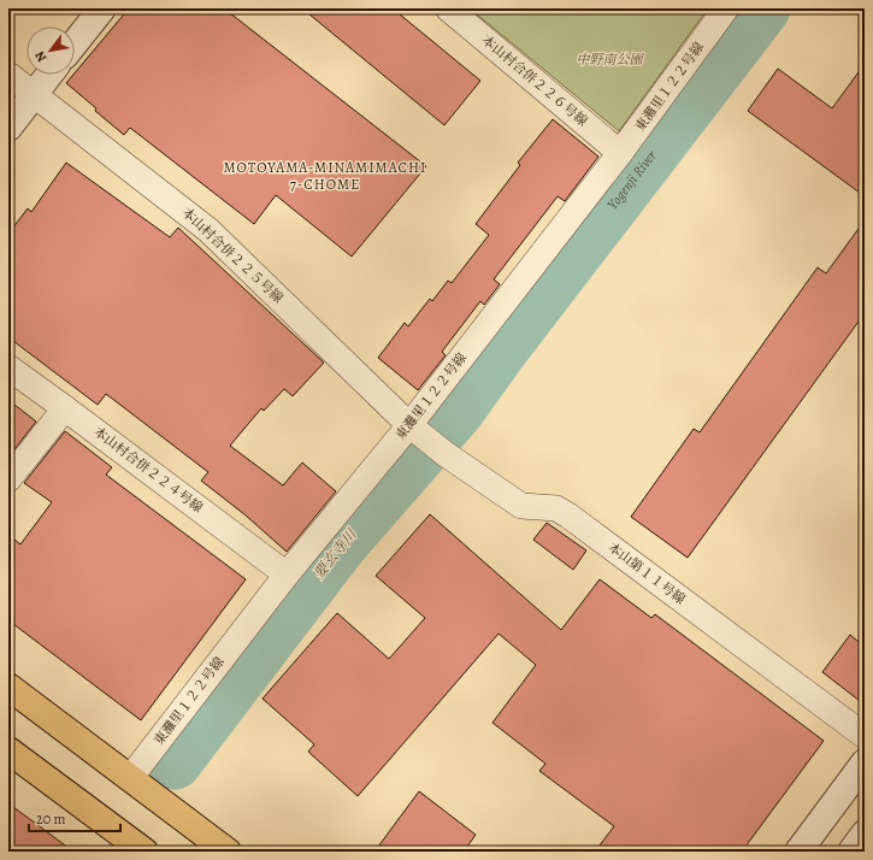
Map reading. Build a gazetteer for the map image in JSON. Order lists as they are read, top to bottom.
{
  "streets": {
    "street": [
      "本山村合併２２６号線",
      "東灘里１２２号線",
      "本山村合併２２５号線",
      "本山村合併２２４号線",
      "本山第１１号線"
    ]
  },
  "crossings": [
    ["本山村合併２２６号線", "東灘里１２２号線"],
    ["東灘里１２２号線", "本山村合併２２５号線"],
    ["東灘里１２２号線", "本山村合併２２４号線"],
    ["東灘里１２２号線", "本山第１１号線"],
    ["本山村合併２２５号線", "本山第１１号線"]
  ],
  "districts": ["MOTOYAMA-MINAMIMACHI 7-CHOME"],
  "water": ["Yogenji River", "要玄寺川"],
  "parks": ["中野南公園"],
  "scale_bar": "20 m",
  "north": "bottom left"
}
